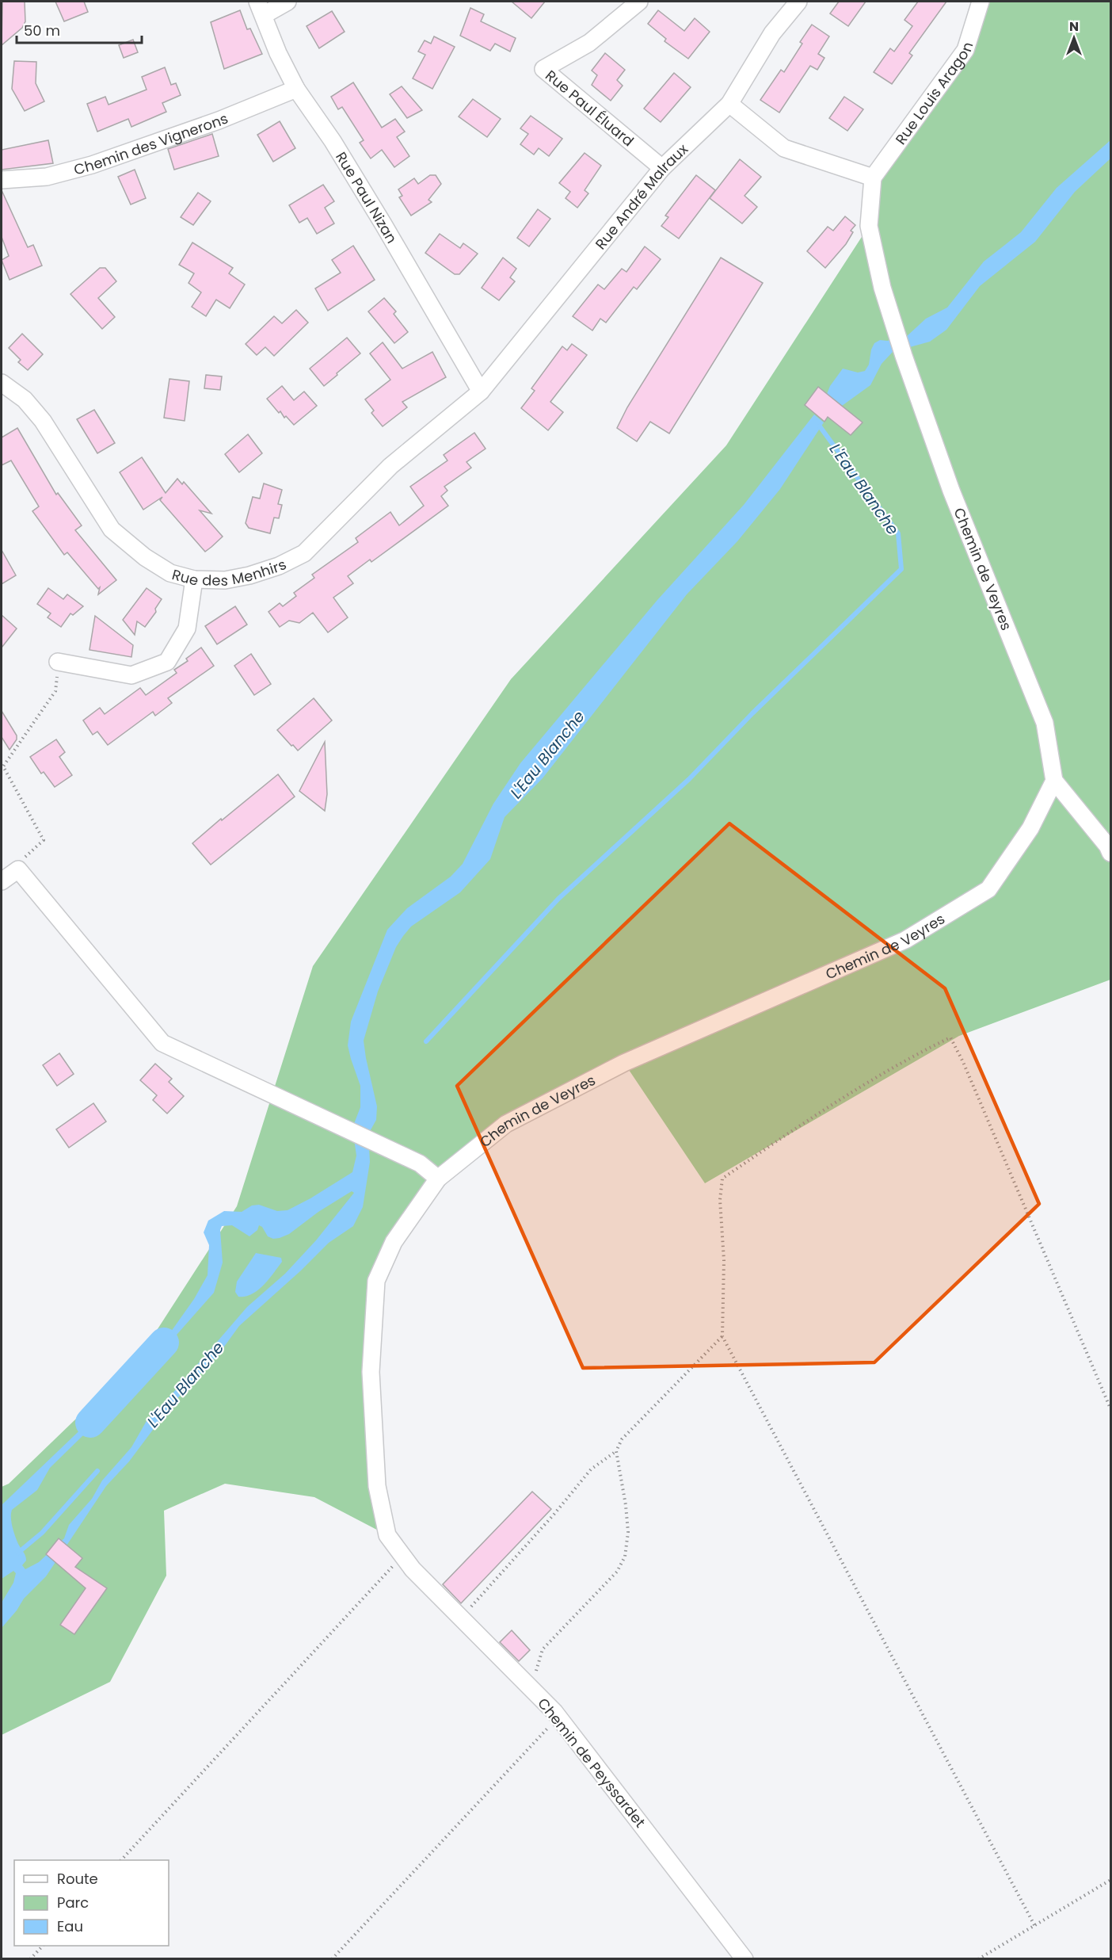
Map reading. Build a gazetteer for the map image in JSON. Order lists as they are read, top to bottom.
{
  "streets": {
    "street": [
      "Rue Louis Aragon",
      "Rue Paul Éluard",
      "Chemin des Vignerons",
      "Rue Paul Nizan",
      "Rue André Malraux",
      "Rue des Menhirs",
      "Chemin de Veyres",
      "Chemin de Peyssardet"
    ]
  },
  "crossings": [
    ["Rue Louis Aragon", "Chemin de Veyres"],
    ["Rue Paul Éluard", "Rue André Malraux"],
    ["Chemin des Vignerons", "Rue Paul Nizan"],
    ["Rue Paul Nizan", "Rue André Malraux"],
    ["Rue Paul Nizan", "Rue des Menhirs"],
    ["Rue André Malraux", "Rue des Menhirs"],
    ["Chemin de Veyres", "Chemin de Peyssardet"]
  ],
  "water": ["L'Eau Blanche"],
  "legend": ["Route", "Parc", "Eau"],
  "scale_bar": "50 m",
  "north": "top"
}
